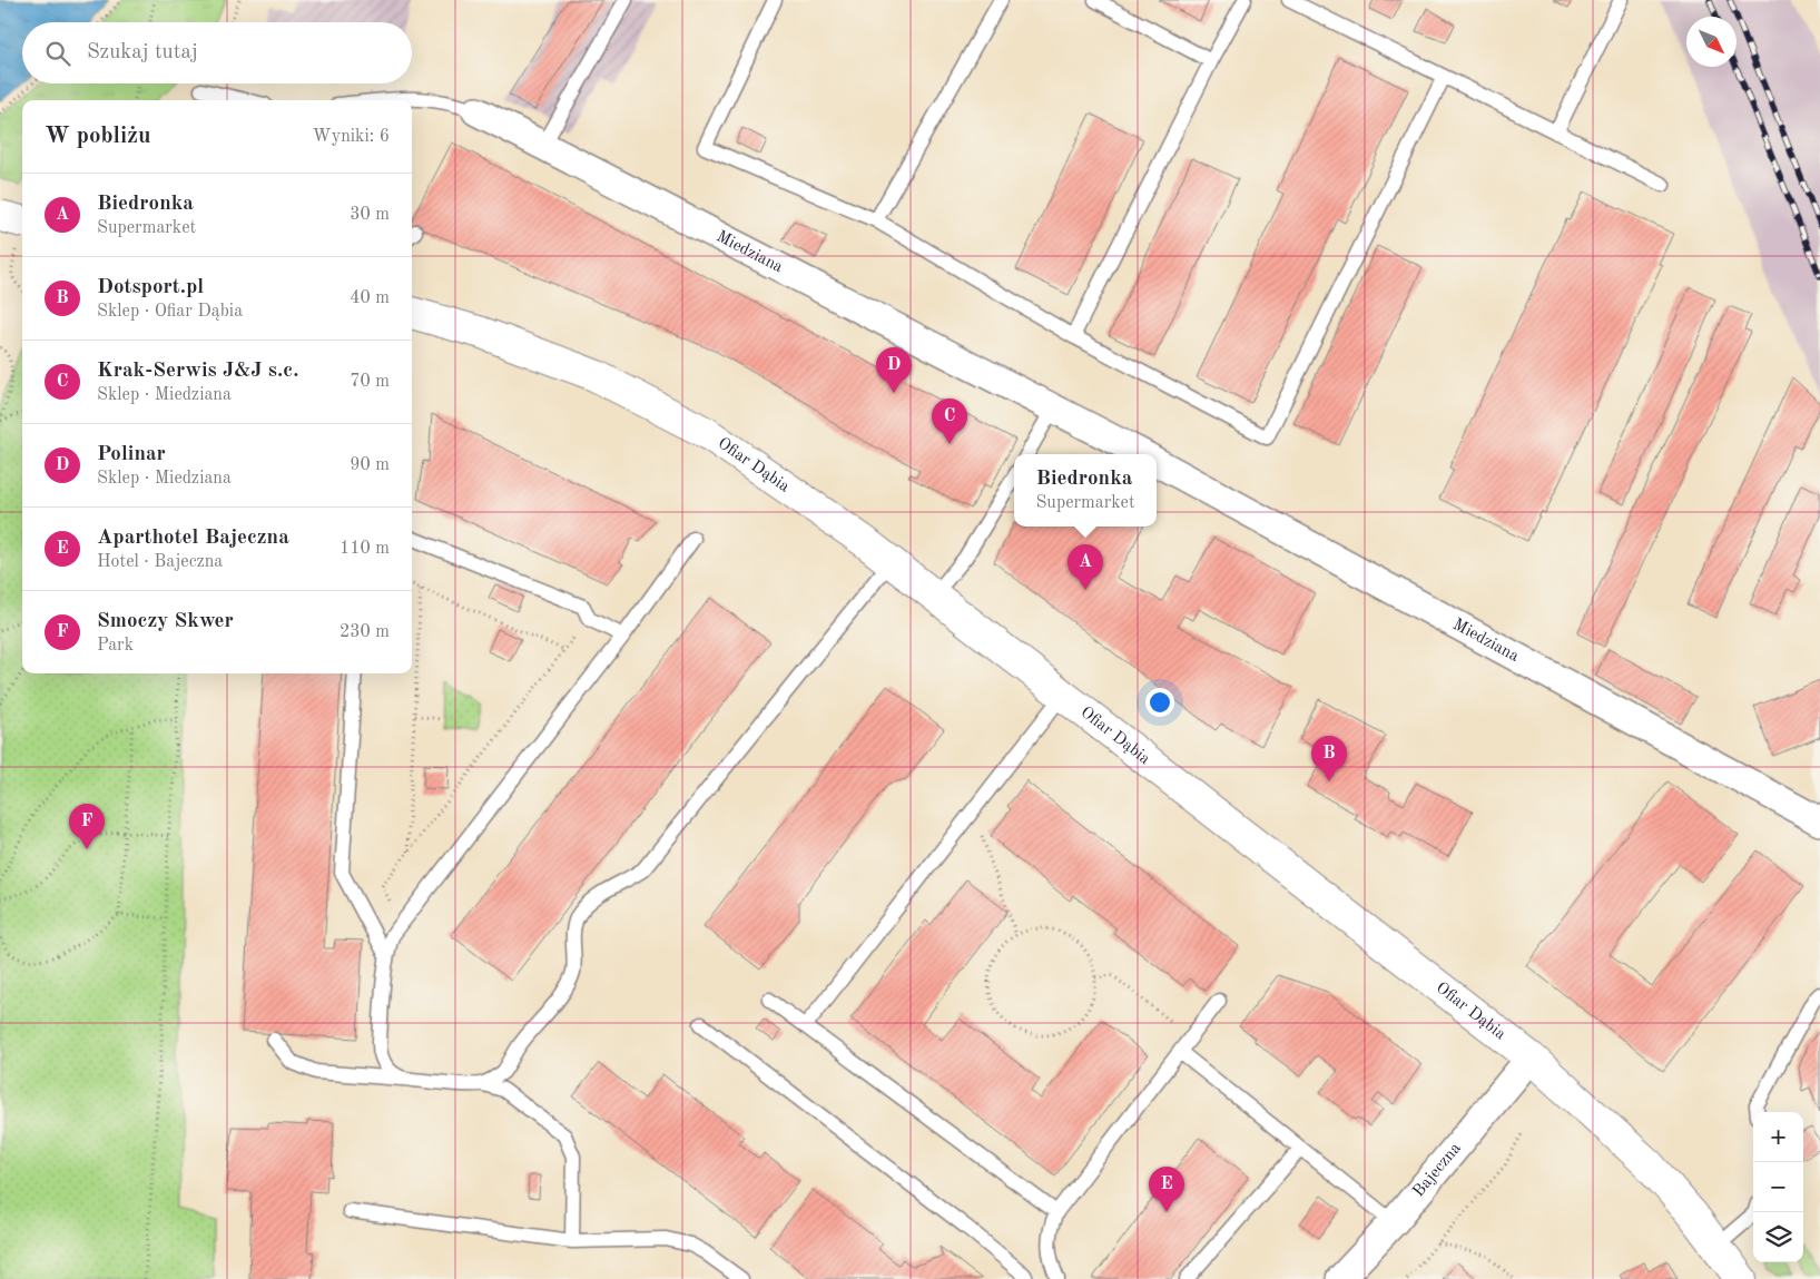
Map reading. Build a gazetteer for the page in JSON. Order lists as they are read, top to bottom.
{
  "streets": {
    "street": ["Miedziana", "Ofiar Dąbia", "Bajeczna"]
  },
  "crossings": [
    ["Ofiar Dąbia", "Bajeczna"]
  ],
  "north": "bottom right",
  "page": {
    "search": "Szukaj tutaj",
    "heading": ["W pobliżu", "Wyniki: 6"],
    "list": [
      {
        "mark": "A",
        "name": "Biedronka",
        "note": "Supermarket",
        "value": "30 m"
      },
      {
        "mark": "B",
        "name": "Dotsport.pl",
        "note": "Sklep · Ofiar Dąbia",
        "value": "40 m"
      },
      {
        "mark": "C",
        "name": "Krak-Serwis J&J s.c.",
        "note": "Sklep · Miedziana",
        "value": "70 m"
      },
      {
        "mark": "D",
        "name": "Polinar",
        "note": "Sklep · Miedziana",
        "value": "90 m"
      },
      {
        "mark": "E",
        "name": "Aparthotel Bajeczna",
        "note": "Hotel · Bajeczna",
        "value": "110 m"
      },
      {
        "mark": "F",
        "name": "Smoczy Skwer",
        "note": "Park",
        "value": "230 m"
      }
    ],
    "pins": [
      "D",
      "C",
      "A",
      "B",
      "F",
      "E"
    ],
    "popup": ["Biedronka", "Supermarket"],
    "map_buttons": ["+", "−"]
  }
}
